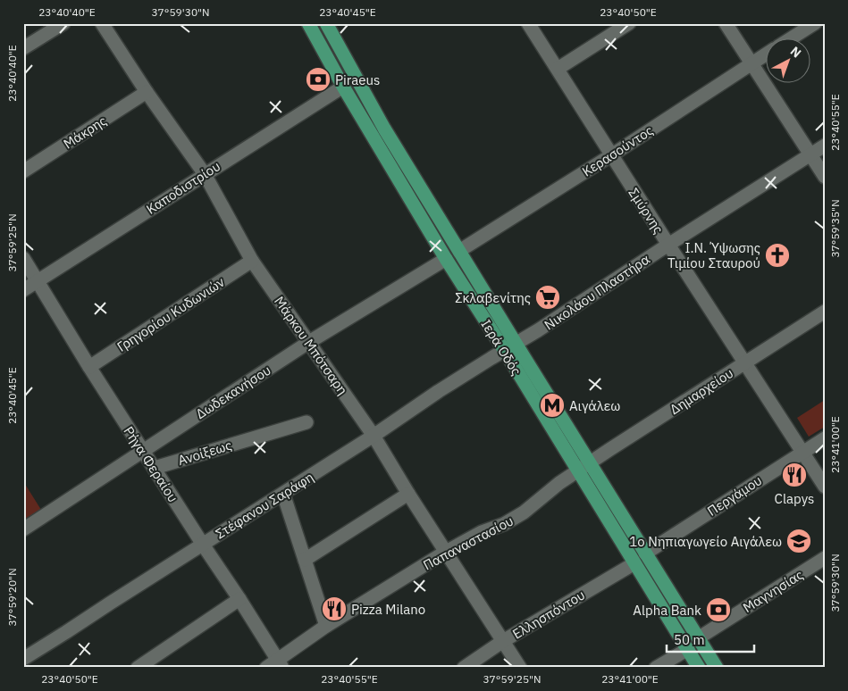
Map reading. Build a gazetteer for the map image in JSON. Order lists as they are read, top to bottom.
{
  "streets": {
    "main road": ["Ιερά Οδός"],
    "street": [
      "Μάκρης",
      "Κερασούντος",
      "Καποδιστρίου",
      "Σμύρνης",
      "Νικολάου Πλαστήρα",
      "Γρηγορίου Κυδωνιών",
      "Μάρκου Μπότσαρη",
      "Δημαρχείου",
      "Δωδεκανήσου",
      "Ανοίξεως",
      "Ρήγα Φεραίου",
      "Περγάμου",
      "Στέφανου Σαράφη",
      "Παπαναστασίου",
      "Μαγνησίας",
      "Ελλησπόντου"
    ]
  },
  "crossings": [
    ["Μάκρης", "Μάρκου Μπότσαρη"],
    ["Κερασούντος", "Σμύρνης"],
    ["Κερασούντος", "Ιερά Οδός"],
    ["Καποδιστρίου", "Μάρκου Μπότσαρη"],
    ["Καποδιστρίου", "Ιερά Οδός"],
    ["Καποδιστρίου", "Ρήγα Φεραίου"],
    ["Σμύρνης", "Νικολάου Πλαστήρα"],
    ["Σμύρνης", "Δημαρχείου"],
    ["Σμύρνης", "Περγάμου"],
    ["Νικολάου Πλαστήρα", "Ιερά Οδός"],
    ["Νικολάου Πλαστήρα", "Στέφανου Σαράφη"],
    ["Γρηγορίου Κυδωνιών", "Μάρκου Μπότσαρη"],
    ["Γρηγορίου Κυδωνιών", "Ρήγα Φεραίου"],
    ["Μάρκου Μπότσαρη", "Δωδεκανήσου"],
    ["Μάρκου Μπότσαρη", "Στέφανου Σαράφη"],
    ["Μάρκου Μπότσαρη", "Παπαναστασίου"],
    ["Μάρκου Μπότσαρη", "Ελλησπόντου"],
    ["Ιερά Οδός", "Δημαρχείου"],
    ["Ιερά Οδός", "Δωδεκανήσου"],
    ["Ιερά Οδός", "Περγάμου"],
    ["Ιερά Οδός", "Στέφανου Σαράφη"],
    ["Ιερά Οδός", "Παπαναστασίου"],
    ["Ιερά Οδός", "Μαγνησίας"],
    ["Ιερά Οδός", "Ελλησπόντου"],
    ["Δημαρχείου", "Παπαναστασίου"],
    ["Δωδεκανήσου", "Ρήγα Φεραίου"],
    ["Ανοίξεως", "Ρήγα Φεραίου"],
    ["Ρήγα Φεραίου", "Στέφανου Σαράφη"],
    ["Ρήγα Φεραίου", "Παπαναστασίου"]
  ],
  "places": {
    "bank": ["Piraeus", "Alpha Bank"],
    "church": ["Ι.Ν. Ύψωσης Τιμίου Σταυρού"],
    "supermarket": ["Σκλαβενίτης"],
    "metro station": ["Αιγάλεω"],
    "restaurant": ["Clapys", "Pizza Milano"],
    "school or university": ["1ο Νηπιαγωγείο Αιγάλεω"]
  },
  "scale_bar": "50 m",
  "north": "top right",
  "coordinates": [
    "23°40'40\"E",
    "37°59'30\"N",
    "23°40'45\"E",
    "23°40'50\"E",
    "23°40'55\"E",
    "37°59'35\"N",
    "37°59'25\"N",
    "23°41'00\"E",
    "37°59'20\"N"
  ]
}
